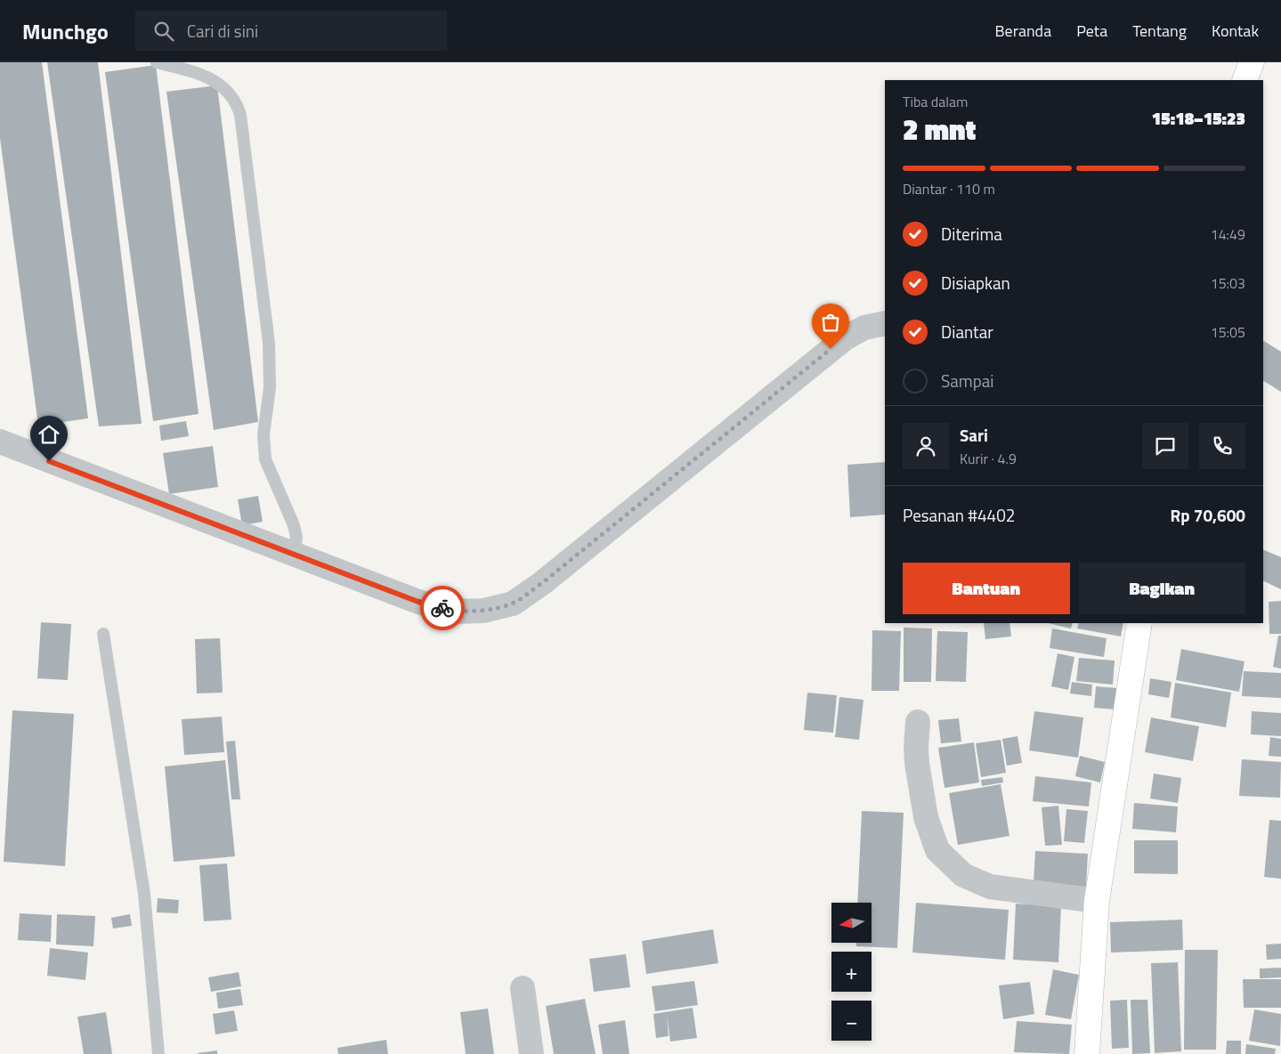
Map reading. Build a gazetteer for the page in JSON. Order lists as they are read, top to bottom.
{
  "north": "left",
  "page": {
    "header": "Munchgo",
    "search": "Cari di sini",
    "nav": [
      "Beranda",
      "Peta",
      "Tentang",
      "Kontak"
    ],
    "heading": ["2 mnt", "Tiba dalam", "15:18–15:23"],
    "panel": [
      "Sari",
      "Kurir · 4.9",
      "Pesanan #4402",
      "Rp 70,600"
    ],
    "bar": "Diantar · 110 m",
    "list": [
      ["Diterima", "14:49"],
      ["Disiapkan", "15:03"],
      ["Diantar", "15:05"],
      "Sampai"
    ],
    "buttons": ["Bantuan", "Bagikan"],
    "map_buttons": ["+", "−"]
  }
}
